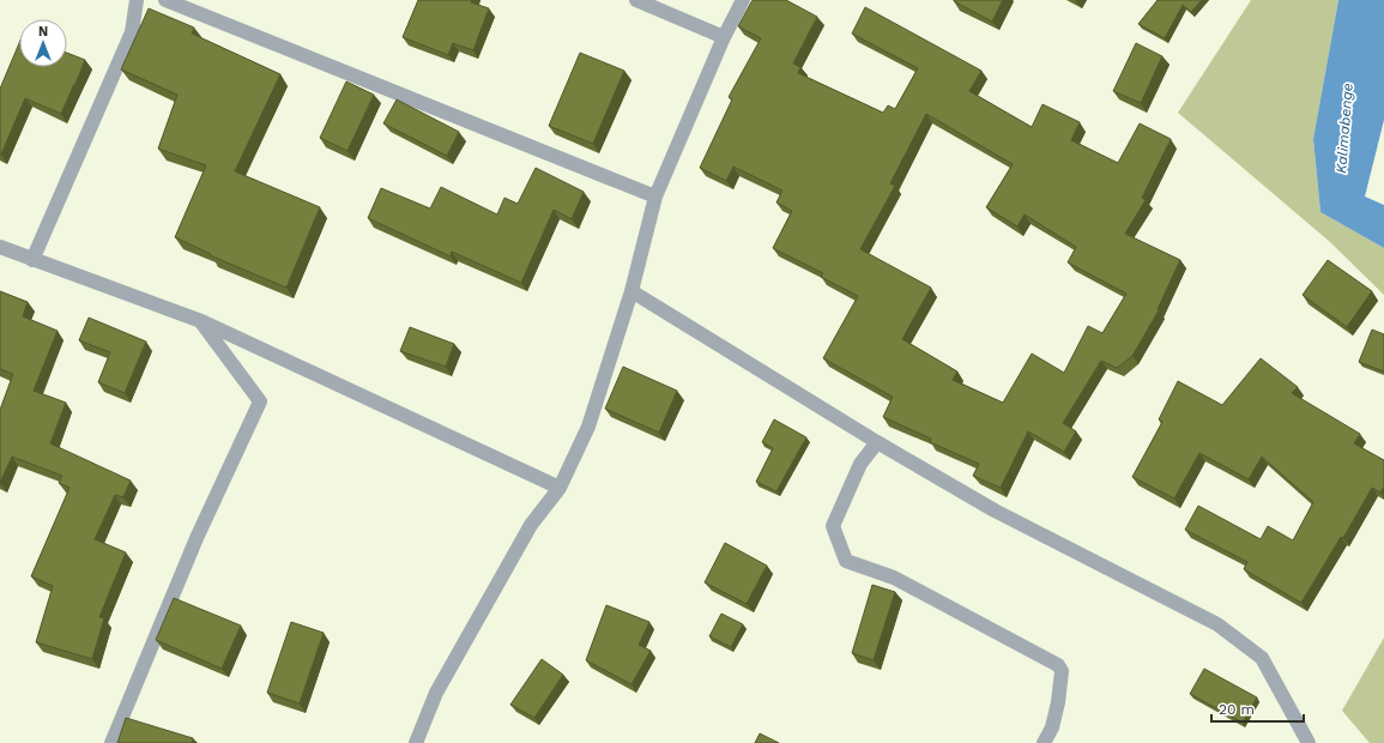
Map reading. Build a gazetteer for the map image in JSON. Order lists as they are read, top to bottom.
{
  "water": ["Kalimabenge"],
  "scale_bar": "20 m",
  "north": "top"
}
